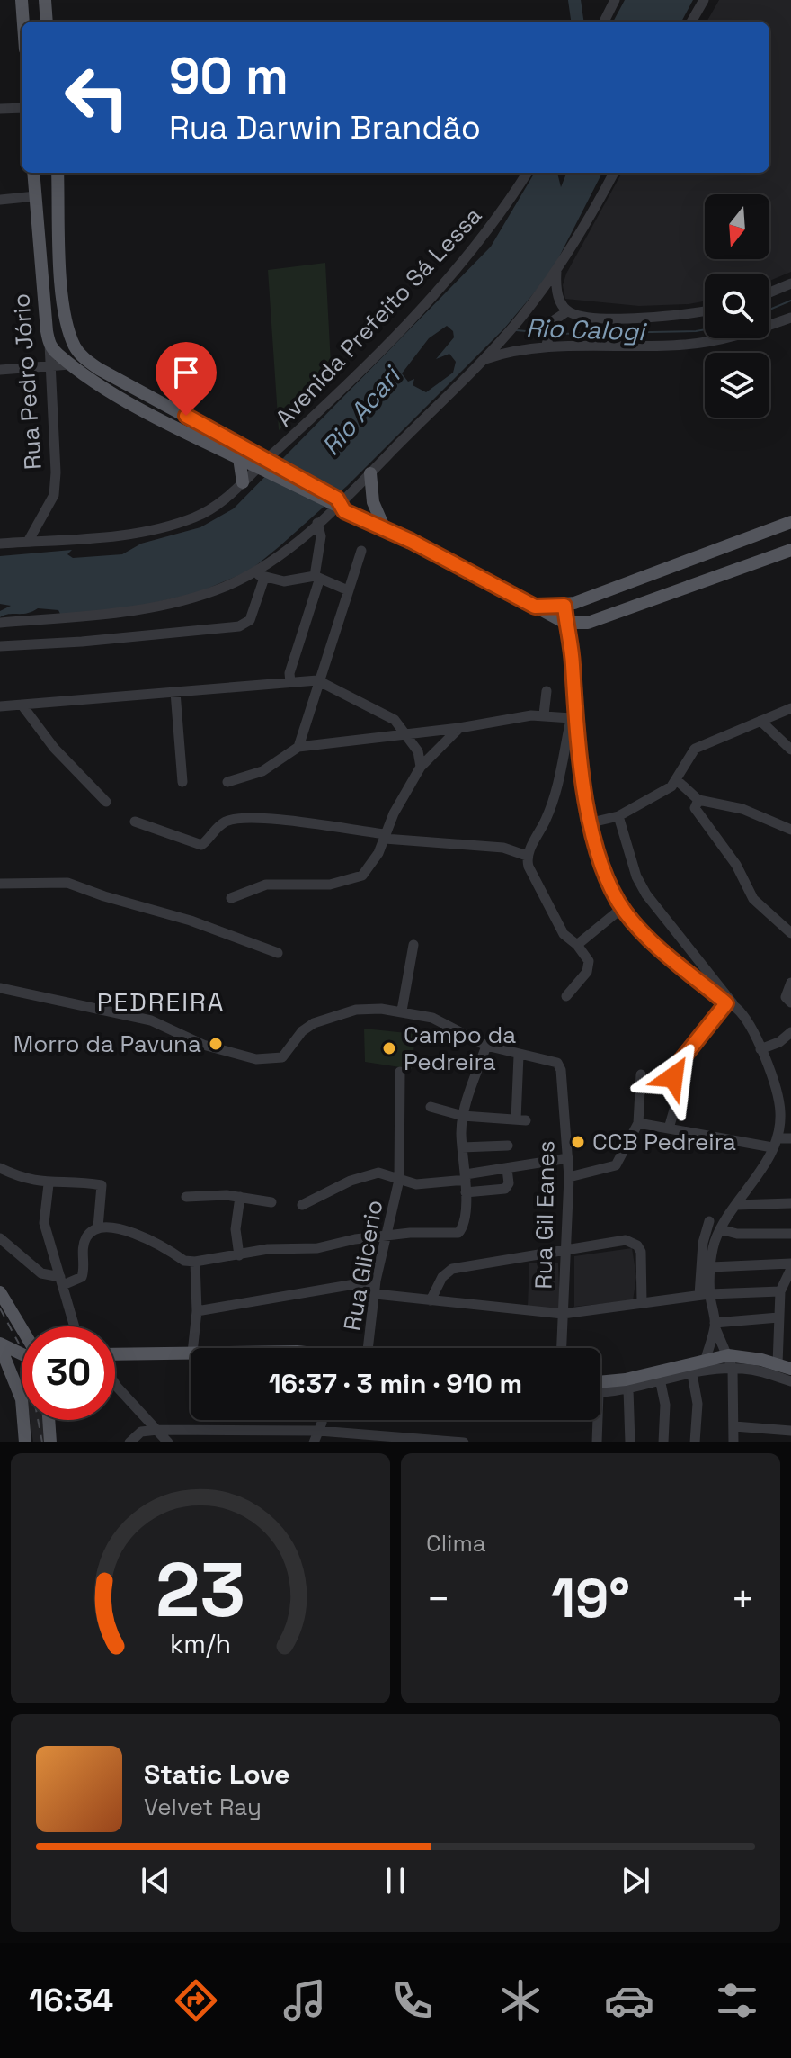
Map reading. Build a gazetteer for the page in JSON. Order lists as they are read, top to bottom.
{
  "streets": {
    "main road": ["Rua Pedro Jório"],
    "street": ["Avenida Prefeito Sá Lessa", "Rua Gil Eanes", "Rua Glicerio"]
  },
  "crossings": [
    ["Avenida Prefeito Sá Lessa", "Rua Pedro Jório"]
  ],
  "districts": ["PEDREIRA"],
  "water": ["Rio Calogi", "Rio Acari"],
  "places": ["Morro da Pavuna", "Campo da Pedreira", "CCB Pedreira"],
  "north": "bottom",
  "page": {
    "turn": ["90 m", "Rua Darwin Brandão"],
    "limit": "30",
    "trip": "16:37 · 3 min · 910 m",
    "tile": "Clima",
    "heat": ["−", "19°", "+"],
    "song": ["Static Love", "Velvet Ray"],
    "tabs": "16:34",
    "gauge": ["23", "km/h"]
  }
}
